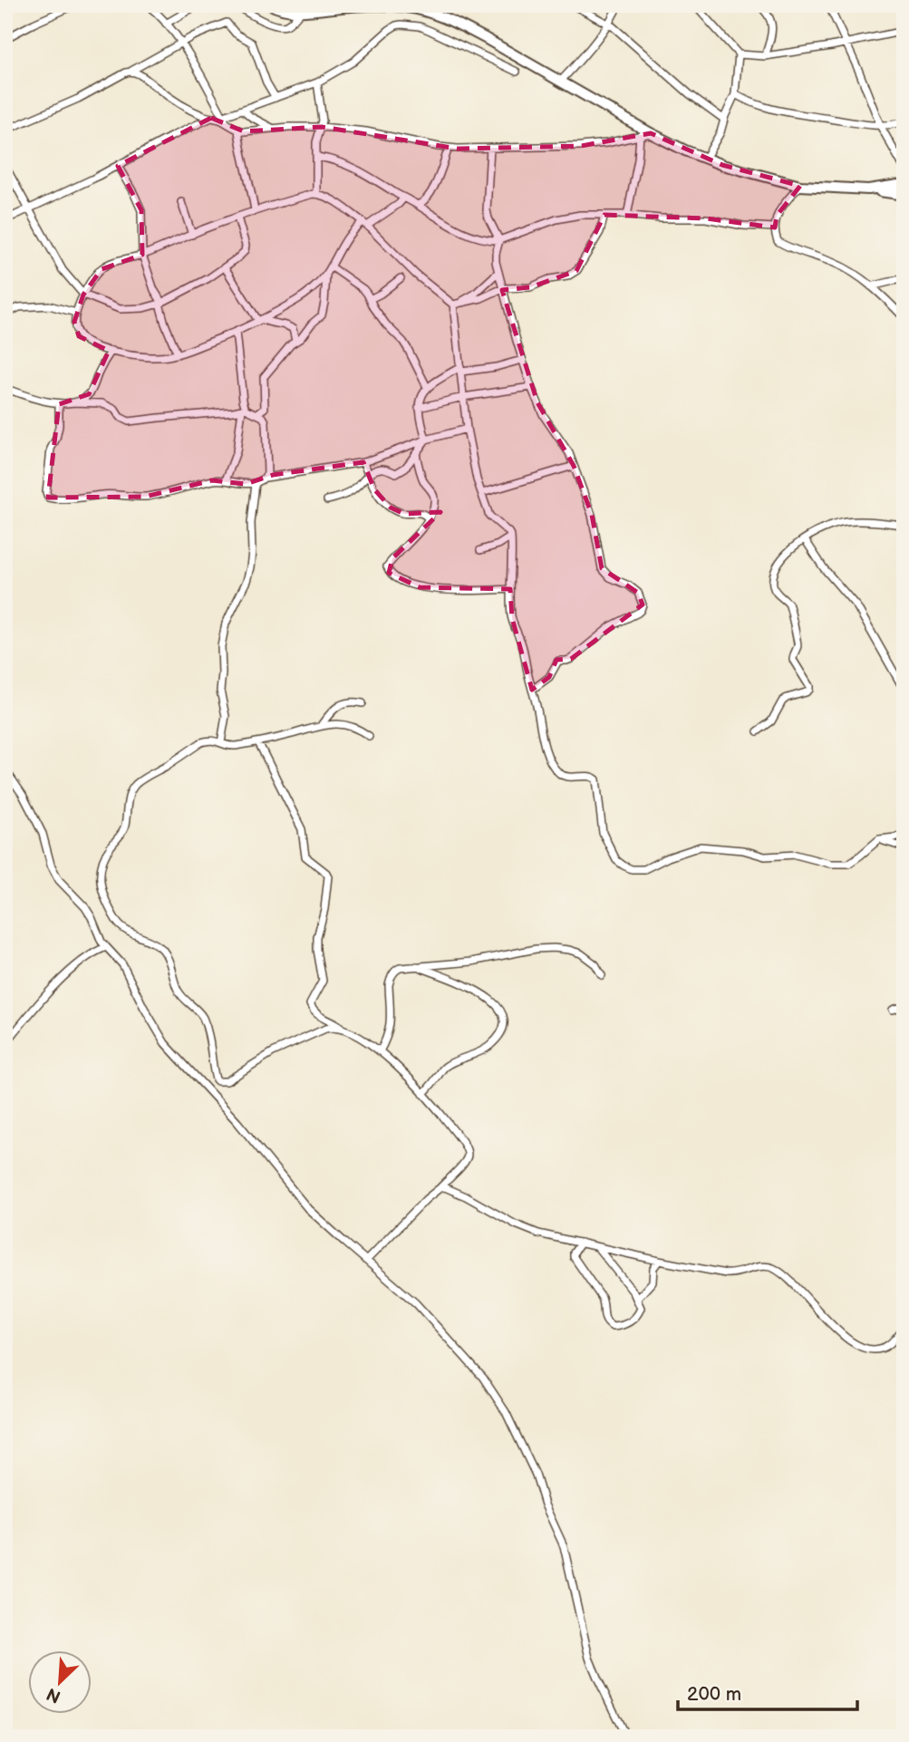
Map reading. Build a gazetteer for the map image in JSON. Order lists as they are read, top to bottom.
{
  "scale_bar": "200 m",
  "north": "bottom left"
}
